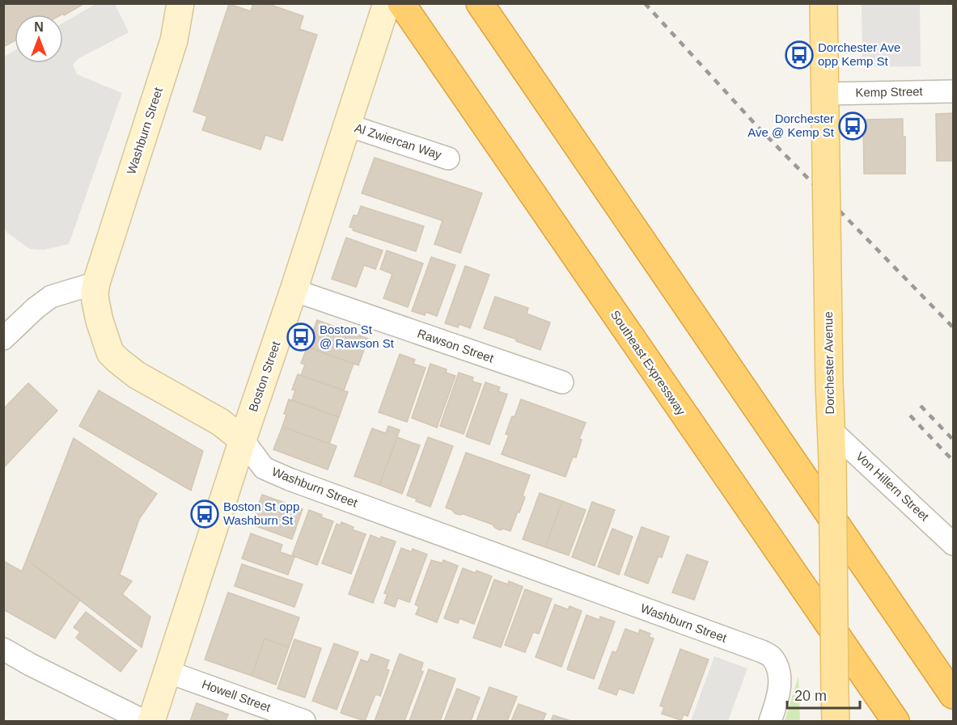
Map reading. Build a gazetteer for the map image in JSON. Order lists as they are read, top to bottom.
{
  "streets": {
    "highway": ["Southeast Expressway"],
    "main road": ["Washburn Street", "Dorchester Avenue", "Boston Street"],
    "street": [
      "Kemp Street",
      "Al Zwiercan Way",
      "Rawson Street",
      "Von Hillern Street",
      "Howell Street"
    ]
  },
  "crossings": [
    ["Kemp Street", "Dorchester Avenue"],
    ["Washburn Street", "Boston Street"],
    ["Al Zwiercan Way", "Boston Street"],
    ["Rawson Street", "Boston Street"],
    ["Dorchester Avenue", "Von Hillern Street"],
    ["Boston Street", "Howell Street"]
  ],
  "places": {
    "bus stop": [
      "Dorchester Ave opp Kemp St",
      "Dorchester Ave @ Kemp St",
      "Boston St @ Rawson St",
      "Boston St opp Washburn St"
    ]
  },
  "scale_bar": "20 m",
  "north": "top"
}
